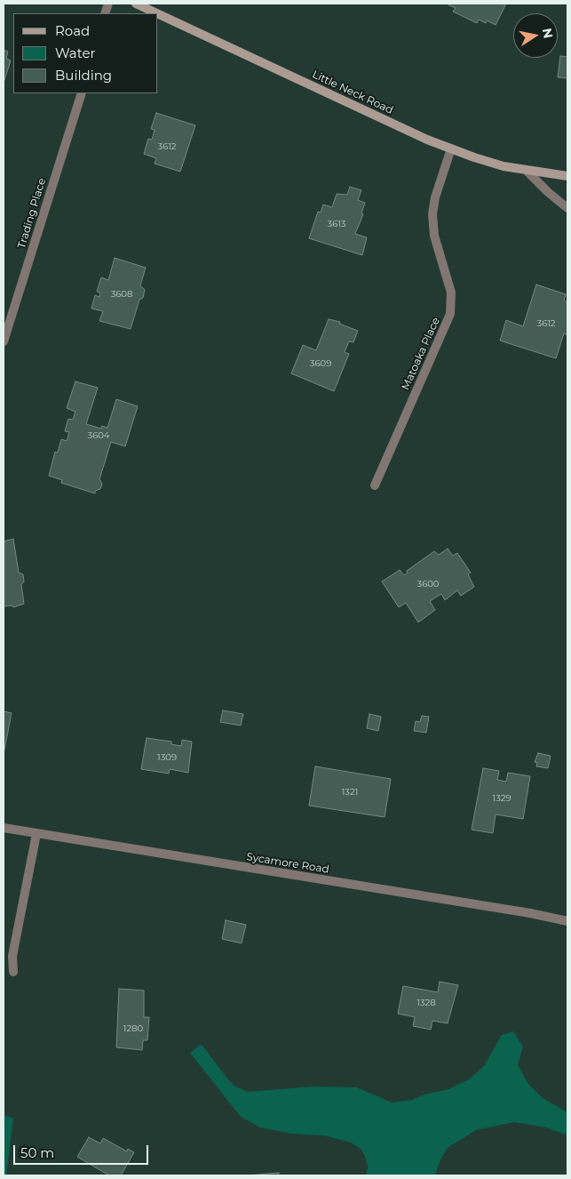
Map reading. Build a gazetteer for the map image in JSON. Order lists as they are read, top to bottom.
{
  "streets": {
    "street": [
      "Little Neck Road",
      "Trading Place",
      "Matoaka Place",
      "Sycamore Road"
    ]
  },
  "crossings": [
    ["Little Neck Road", "Matoaka Place"]
  ],
  "house_numbers": [
    "3612",
    "3613",
    "3608",
    "3612",
    "3609",
    "3604",
    "3600",
    "1309",
    "1321",
    "1329",
    "1328",
    "1280"
  ],
  "legend": ["Road", "Water", "Building"],
  "scale_bar": "50 m",
  "north": "right"
}
